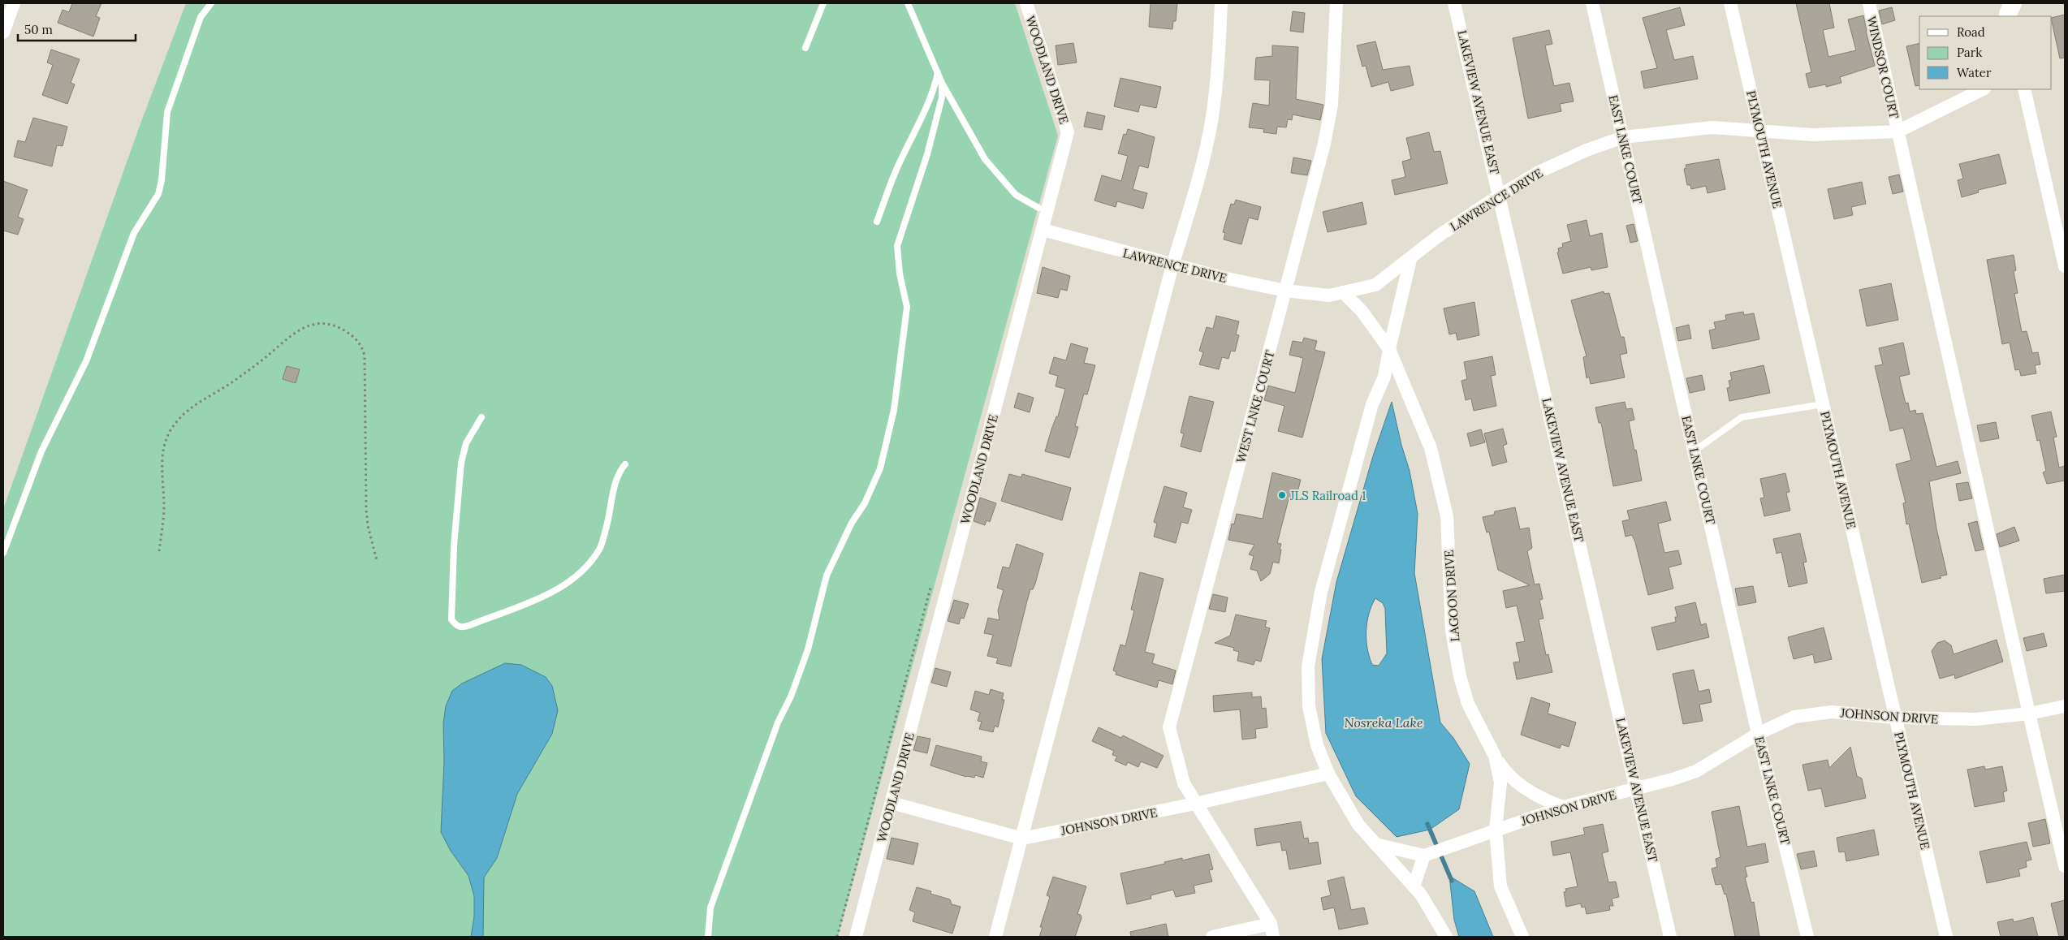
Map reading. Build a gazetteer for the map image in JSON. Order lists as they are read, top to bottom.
{
  "streets": {
    "street": [
      "WINDSOR COURT",
      "WOODLAND DRIVE",
      "LAKEVIEW AVENUE EAST",
      "EAST LNKE COURT",
      "PLYMOUTH AVENUE",
      "LAWRENCE DRIVE",
      "WEST LNKE COURT",
      "LAGOON DRIVE",
      "JOHNSON DRIVE"
    ]
  },
  "crossings": [
    ["WINDSOR COURT", "LAWRENCE DRIVE"],
    ["WINDSOR COURT", "JOHNSON DRIVE"],
    ["WOODLAND DRIVE", "LAWRENCE DRIVE"],
    ["WOODLAND DRIVE", "JOHNSON DRIVE"],
    ["LAKEVIEW AVENUE EAST", "LAWRENCE DRIVE"],
    ["LAKEVIEW AVENUE EAST", "JOHNSON DRIVE"],
    ["EAST LNKE COURT", "LAWRENCE DRIVE"],
    ["EAST LNKE COURT", "JOHNSON DRIVE"],
    ["PLYMOUTH AVENUE", "LAWRENCE DRIVE"],
    ["PLYMOUTH AVENUE", "JOHNSON DRIVE"],
    ["LAWRENCE DRIVE", "WEST LNKE COURT"],
    ["LAWRENCE DRIVE", "LAGOON DRIVE"],
    ["WEST LNKE COURT", "JOHNSON DRIVE"],
    ["LAGOON DRIVE", "JOHNSON DRIVE"]
  ],
  "water": ["Nosreka Lake"],
  "places": ["JLS Railroad 1"],
  "legend": ["Road", "Park", "Water"],
  "scale_bar": "50 m"
}
